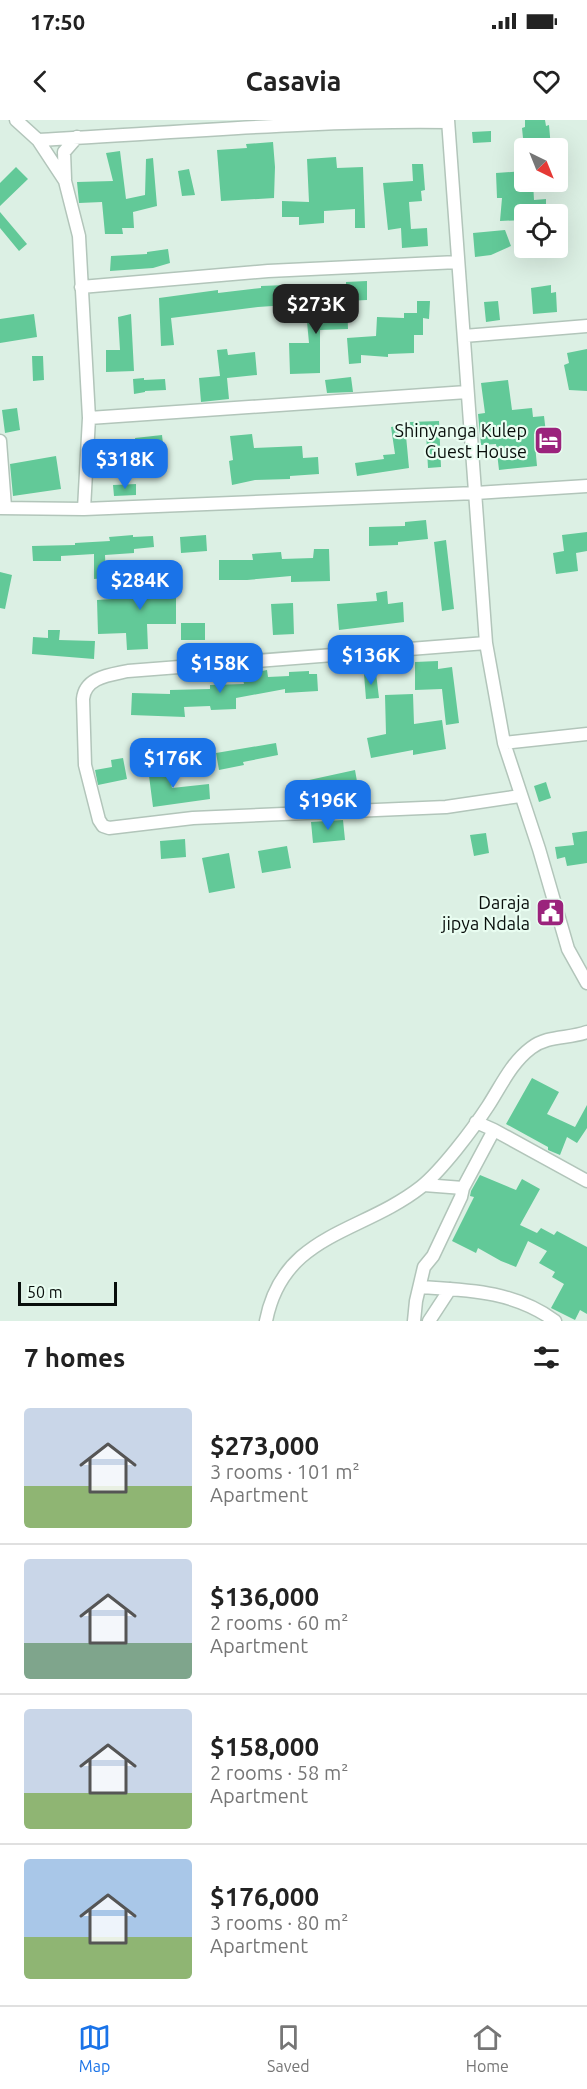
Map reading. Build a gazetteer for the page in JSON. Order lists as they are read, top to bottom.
{
  "places": {
    "hotel": ["Shinyanga Kulep Guest House"],
    "public building": ["Daraja jipya Ndala"]
  },
  "scale_bar": "50 m",
  "north": "bottom right",
  "page": {
    "status": "17:50",
    "header": "Casavia",
    "price": [
      "$273K",
      "$318K",
      "$284K",
      "$136K",
      "$158K",
      "$176K",
      "$196K"
    ],
    "scale": "50 m",
    "heading": "7 homes",
    "list": [
      {
        "name": "$273,000",
        "note": "3 rooms · 101 m² · Apartment"
      },
      {
        "name": "$136,000",
        "note": "2 rooms · 60 m² · Apartment"
      },
      {
        "name": "$158,000",
        "note": "2 rooms · 58 m² · Apartment"
      },
      {
        "name": "$176,000",
        "note": "3 rooms · 80 m² · Apartment"
      }
    ],
    "tabs": ["Map", "Saved", "Home"]
  }
}
